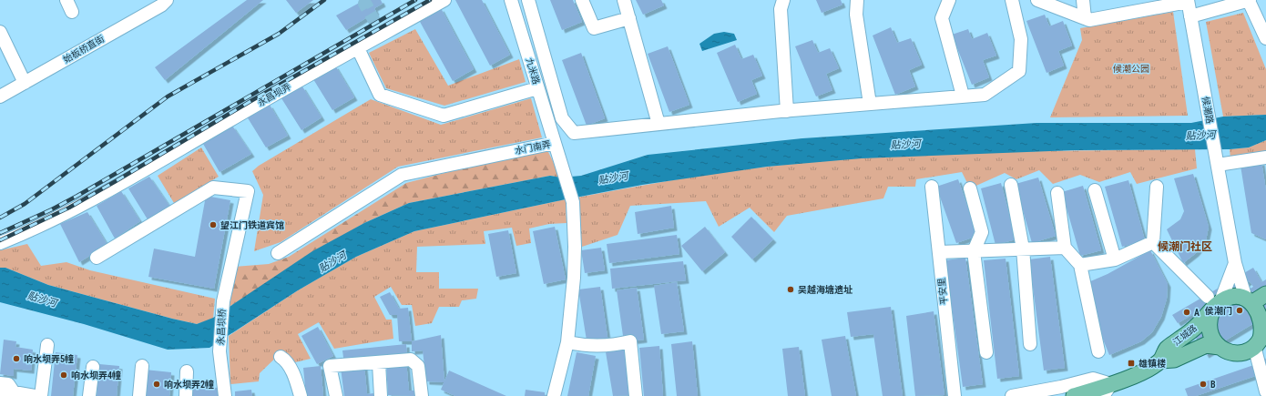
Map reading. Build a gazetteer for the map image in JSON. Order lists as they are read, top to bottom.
{
  "streets": {
    "main road": ["江城路"],
    "street": [
      "始板桥直街",
      "九米路",
      "永昌坝弄",
      "候潮路",
      "水门南弄",
      "平安里",
      "永昌坝桥"
    ]
  },
  "crossings": [
    ["九米路", "水门南弄"],
    ["候潮路", "江城路"]
  ],
  "districts": ["候潮门社区"],
  "water": ["贴沙河"],
  "parks": ["候潮公园"],
  "places": {
    "other": [
      "望江门铁道宾馆",
      "吴越海塘遗址",
      "侯潮门",
      "A",
      "响水坝弄5幢",
      "响水坝弄4幢",
      "响水坝弄2幢",
      "B"
    ],
    "transit": ["雄镇楼"]
  }
}
